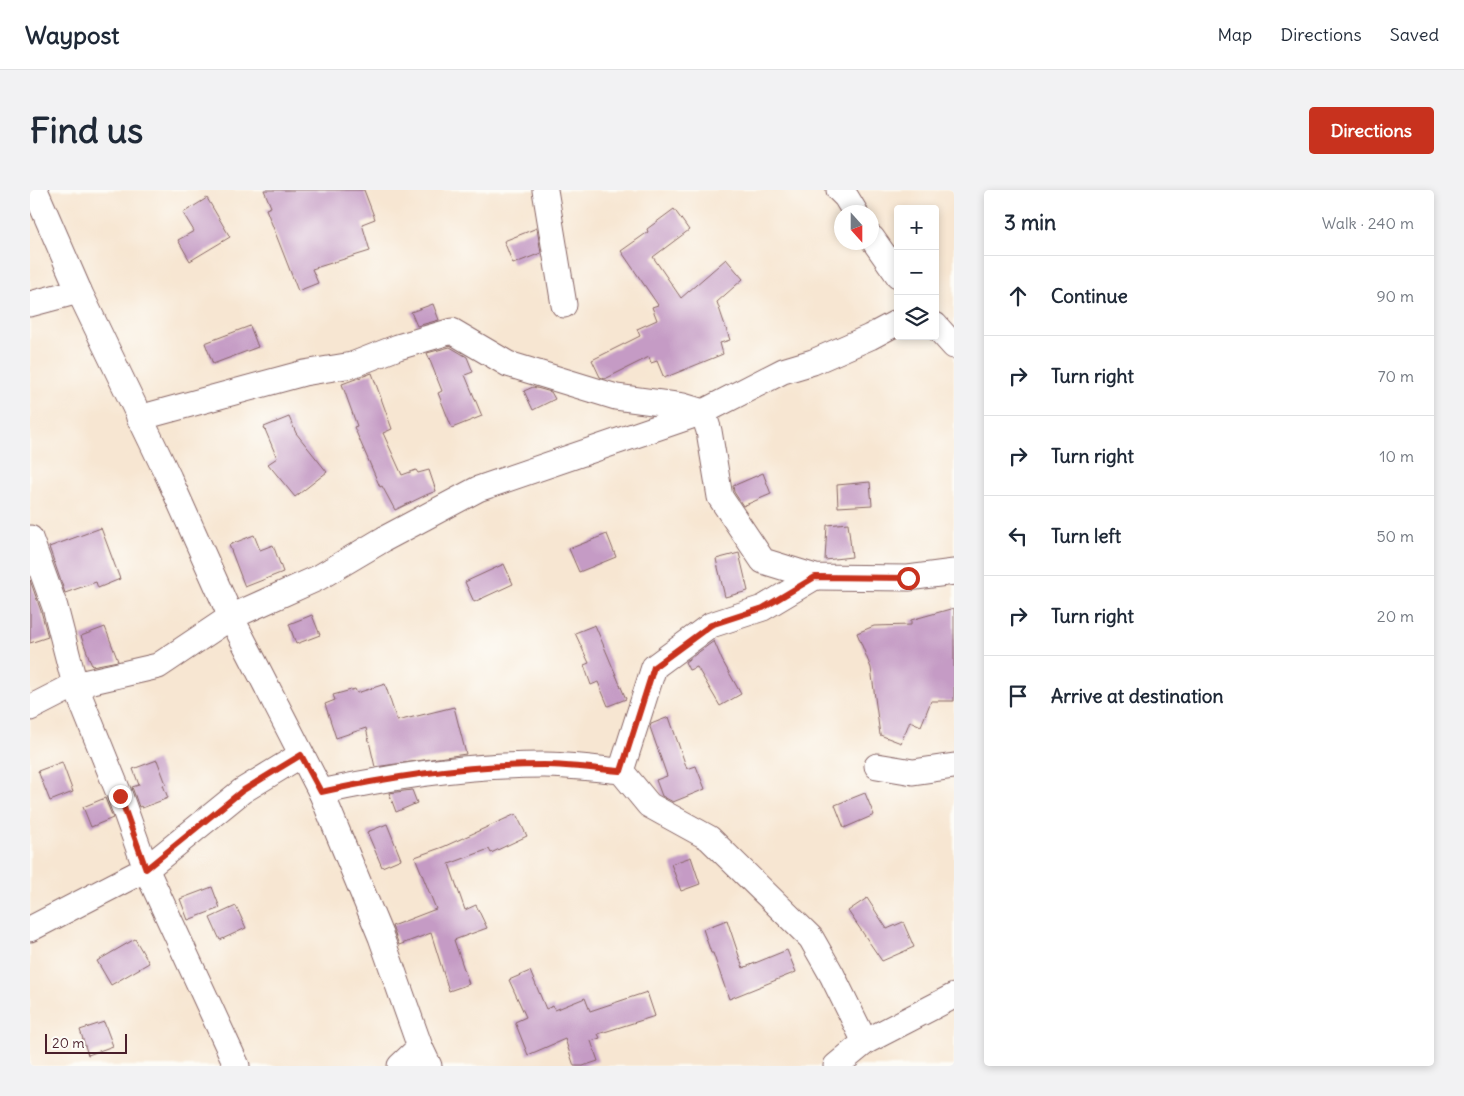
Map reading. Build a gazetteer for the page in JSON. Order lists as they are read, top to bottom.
{
  "scale_bar": "20 m",
  "north": "bottom",
  "page": {
    "header": "Waypost",
    "nav": ["Map", "Directions", "Saved"],
    "buttons": "Directions",
    "title": "Find us",
    "heading": ["3 min", "Walk · 240 m"],
    "map_buttons": ["+", "−"],
    "list": [
      ["Continue", "90 m"],
      ["Turn right", "70 m"],
      ["Turn right", "10 m"],
      ["Turn left", "50 m"],
      ["Turn right", "20 m"],
      "Arrive at destination"
    ],
    "scale": "20 m"
  }
}
